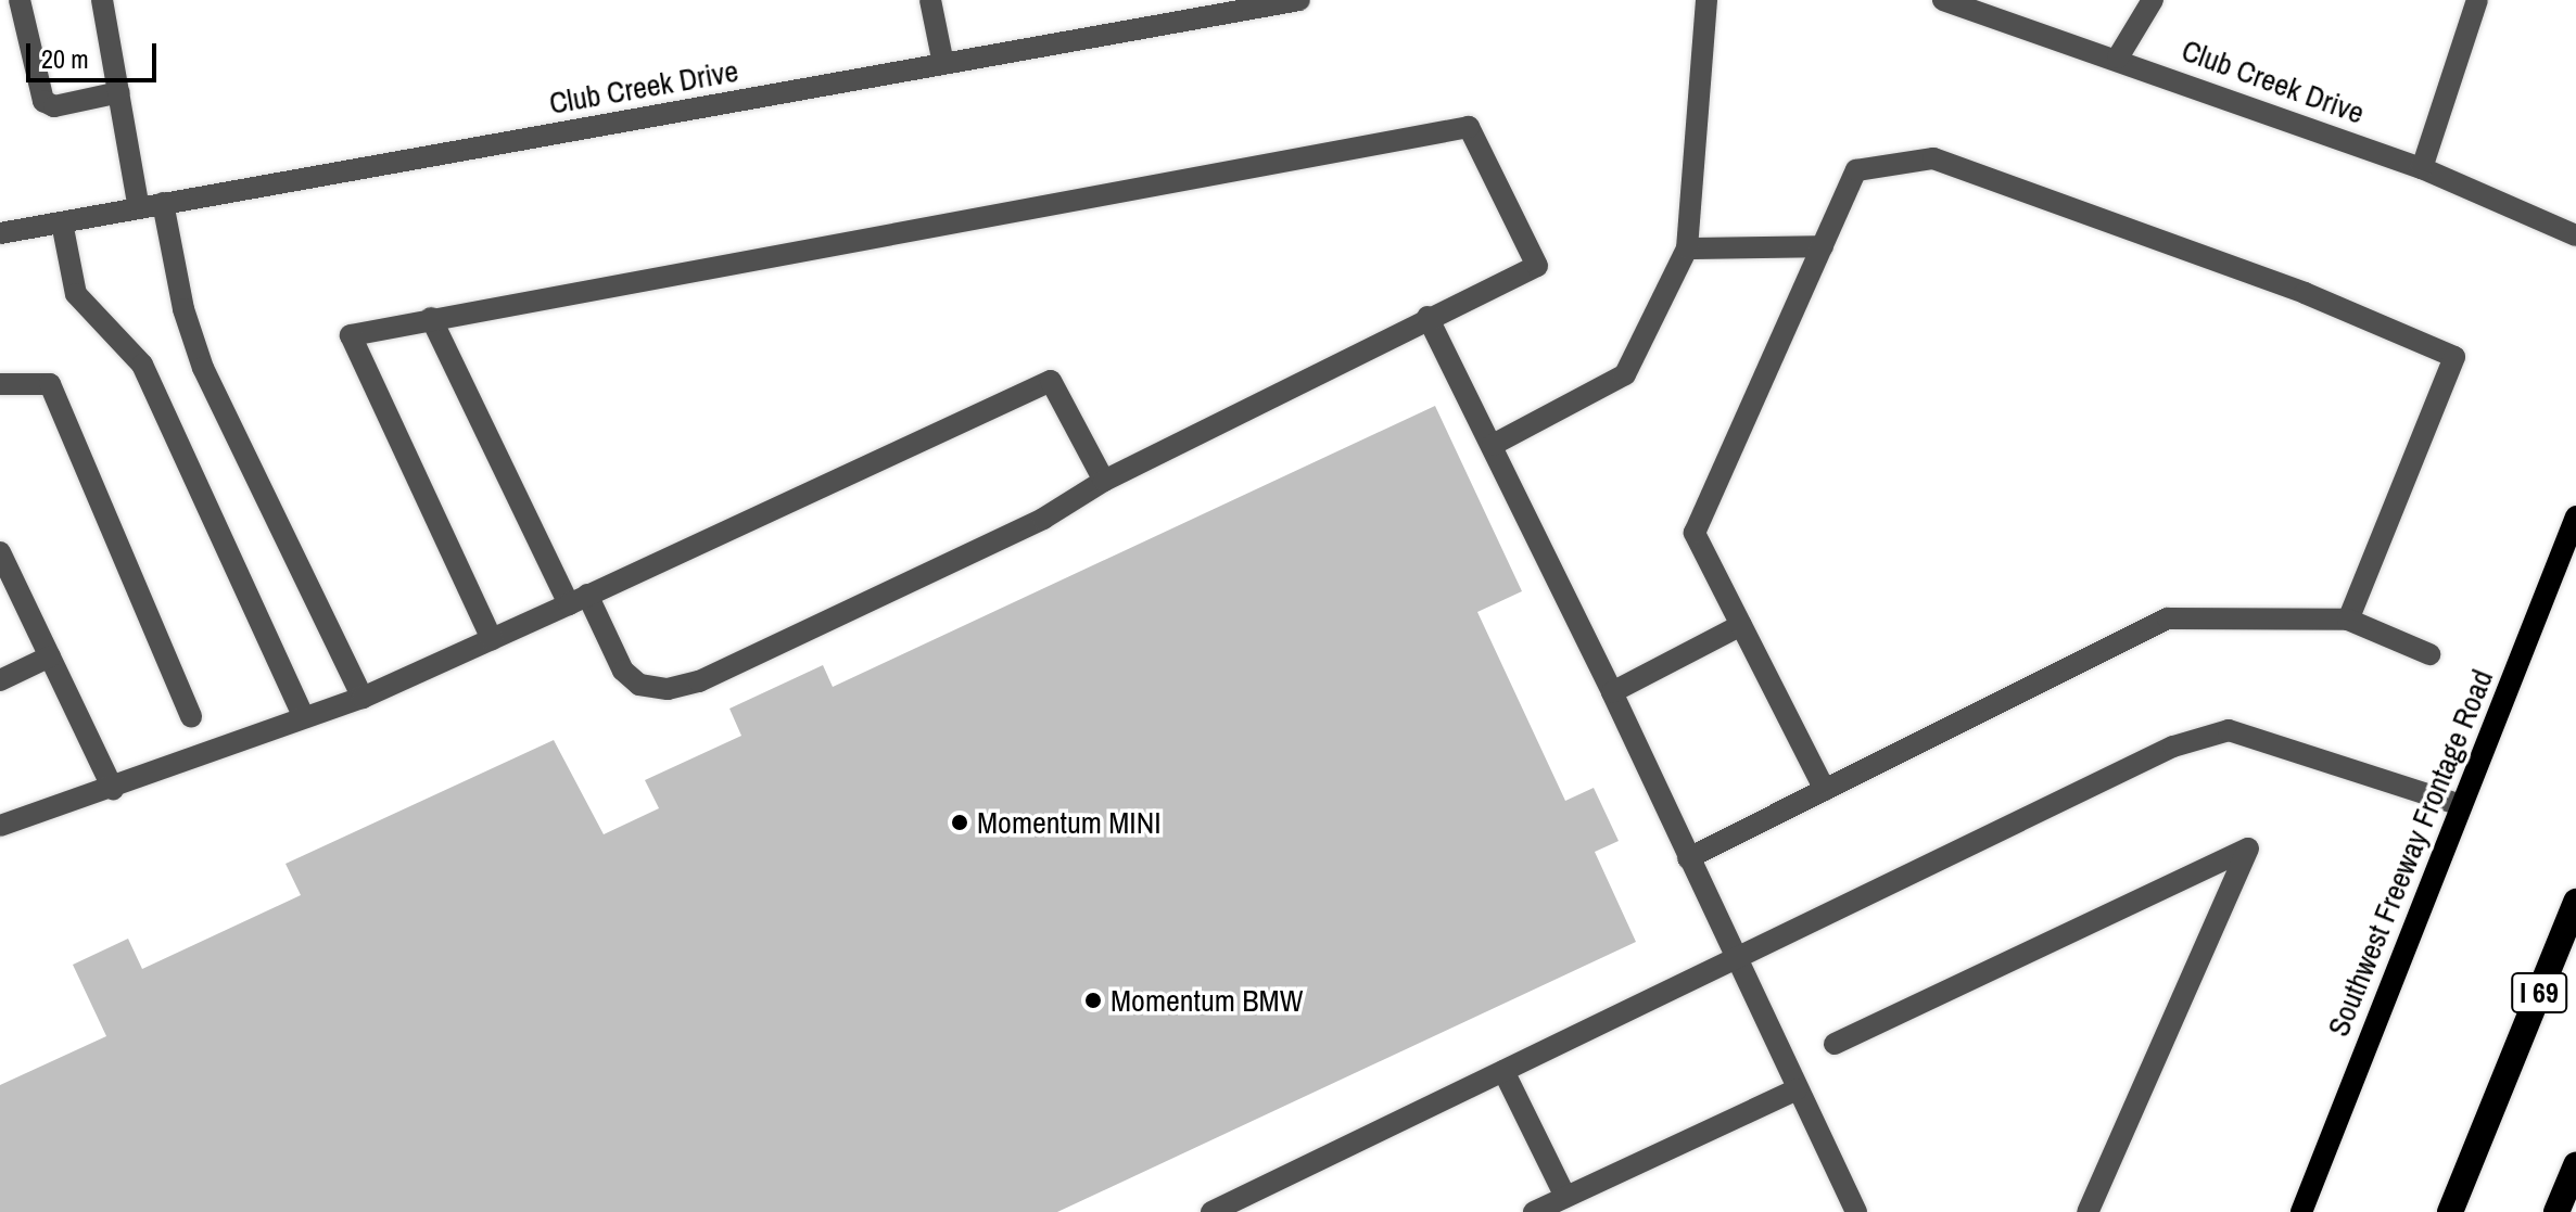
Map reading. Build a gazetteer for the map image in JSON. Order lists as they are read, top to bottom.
{
  "streets": {
    "highway": ["I 69"],
    "main road": ["Southwest Freeway Frontage Road"],
    "street": ["Club Creek Drive"]
  },
  "places": ["Momentum MINI", "Momentum BMW"],
  "scale_bar": "20 m"
}
